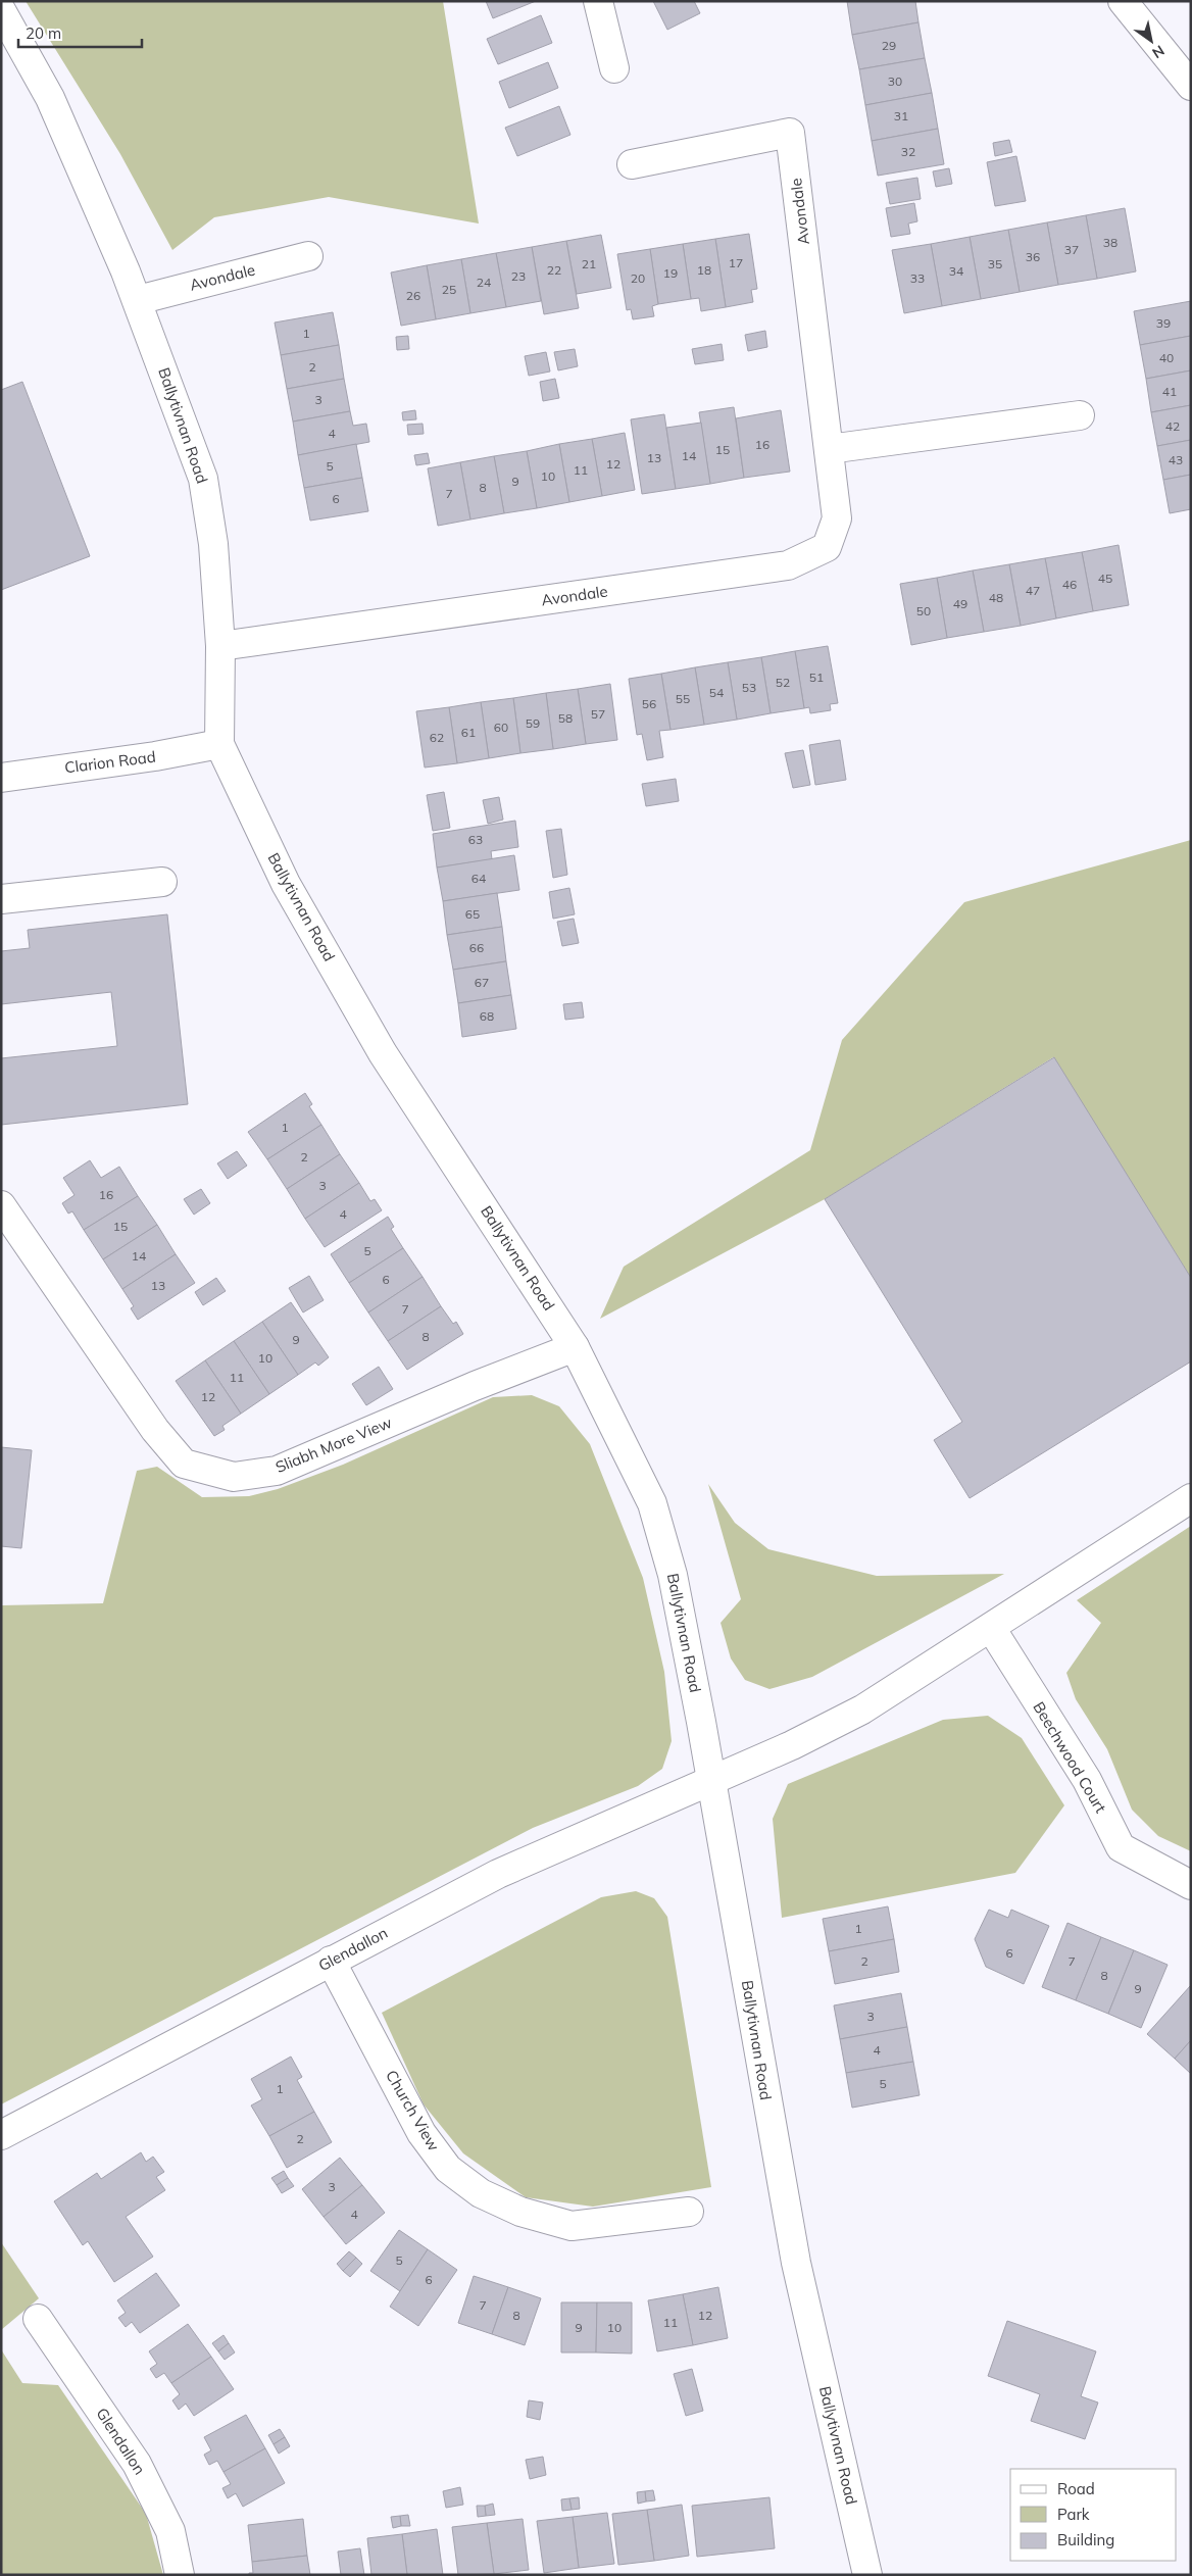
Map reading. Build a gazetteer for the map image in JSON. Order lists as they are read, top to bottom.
{
  "streets": {
    "main road": [
      "Avondale",
      "Ballytivnan Road",
      "Clarion Road",
      "Sliabh More View",
      "Beechwood Court",
      "Glendallon",
      "Church View"
    ]
  },
  "crossings": [
    ["Avondale", "Ballytivnan Road"],
    ["Ballytivnan Road", "Clarion Road"],
    ["Ballytivnan Road", "Sliabh More View"],
    ["Ballytivnan Road", "Glendallon"],
    ["Beechwood Court", "Glendallon"],
    ["Glendallon", "Church View"]
  ],
  "house_numbers": [
    "29",
    "30",
    "31",
    "32",
    "38",
    "37",
    "36",
    "17",
    "21",
    "35",
    "22",
    "18",
    "34",
    "19",
    "23",
    "20",
    "33",
    "24",
    "25",
    "26",
    "39",
    "1",
    "40",
    "2",
    "41",
    "3",
    "42",
    "4",
    "16",
    "15",
    "14",
    "13",
    "43",
    "12",
    "5",
    "11",
    "10",
    "9",
    "8",
    "7",
    "6",
    "45",
    "46",
    "47",
    "48",
    "49",
    "50",
    "51",
    "52",
    "53",
    "54",
    "55",
    "56",
    "57",
    "58",
    "59",
    "60",
    "61",
    "62",
    "63",
    "64",
    "65",
    "66",
    "67",
    "68",
    "1",
    "2",
    "3",
    "16",
    "4",
    "15",
    "5",
    "14",
    "6",
    "13",
    "7",
    "8",
    "9",
    "10",
    "11",
    "12",
    "1",
    "6",
    "2",
    "7",
    "8",
    "9",
    "3",
    "4",
    "5",
    "1",
    "2",
    "3",
    "4",
    "5",
    "6",
    "7",
    "8",
    "12",
    "11",
    "9",
    "10"
  ],
  "legend": ["Road", "Park", "Building"],
  "scale_bar": "20 m",
  "north": "bottom right"
}
